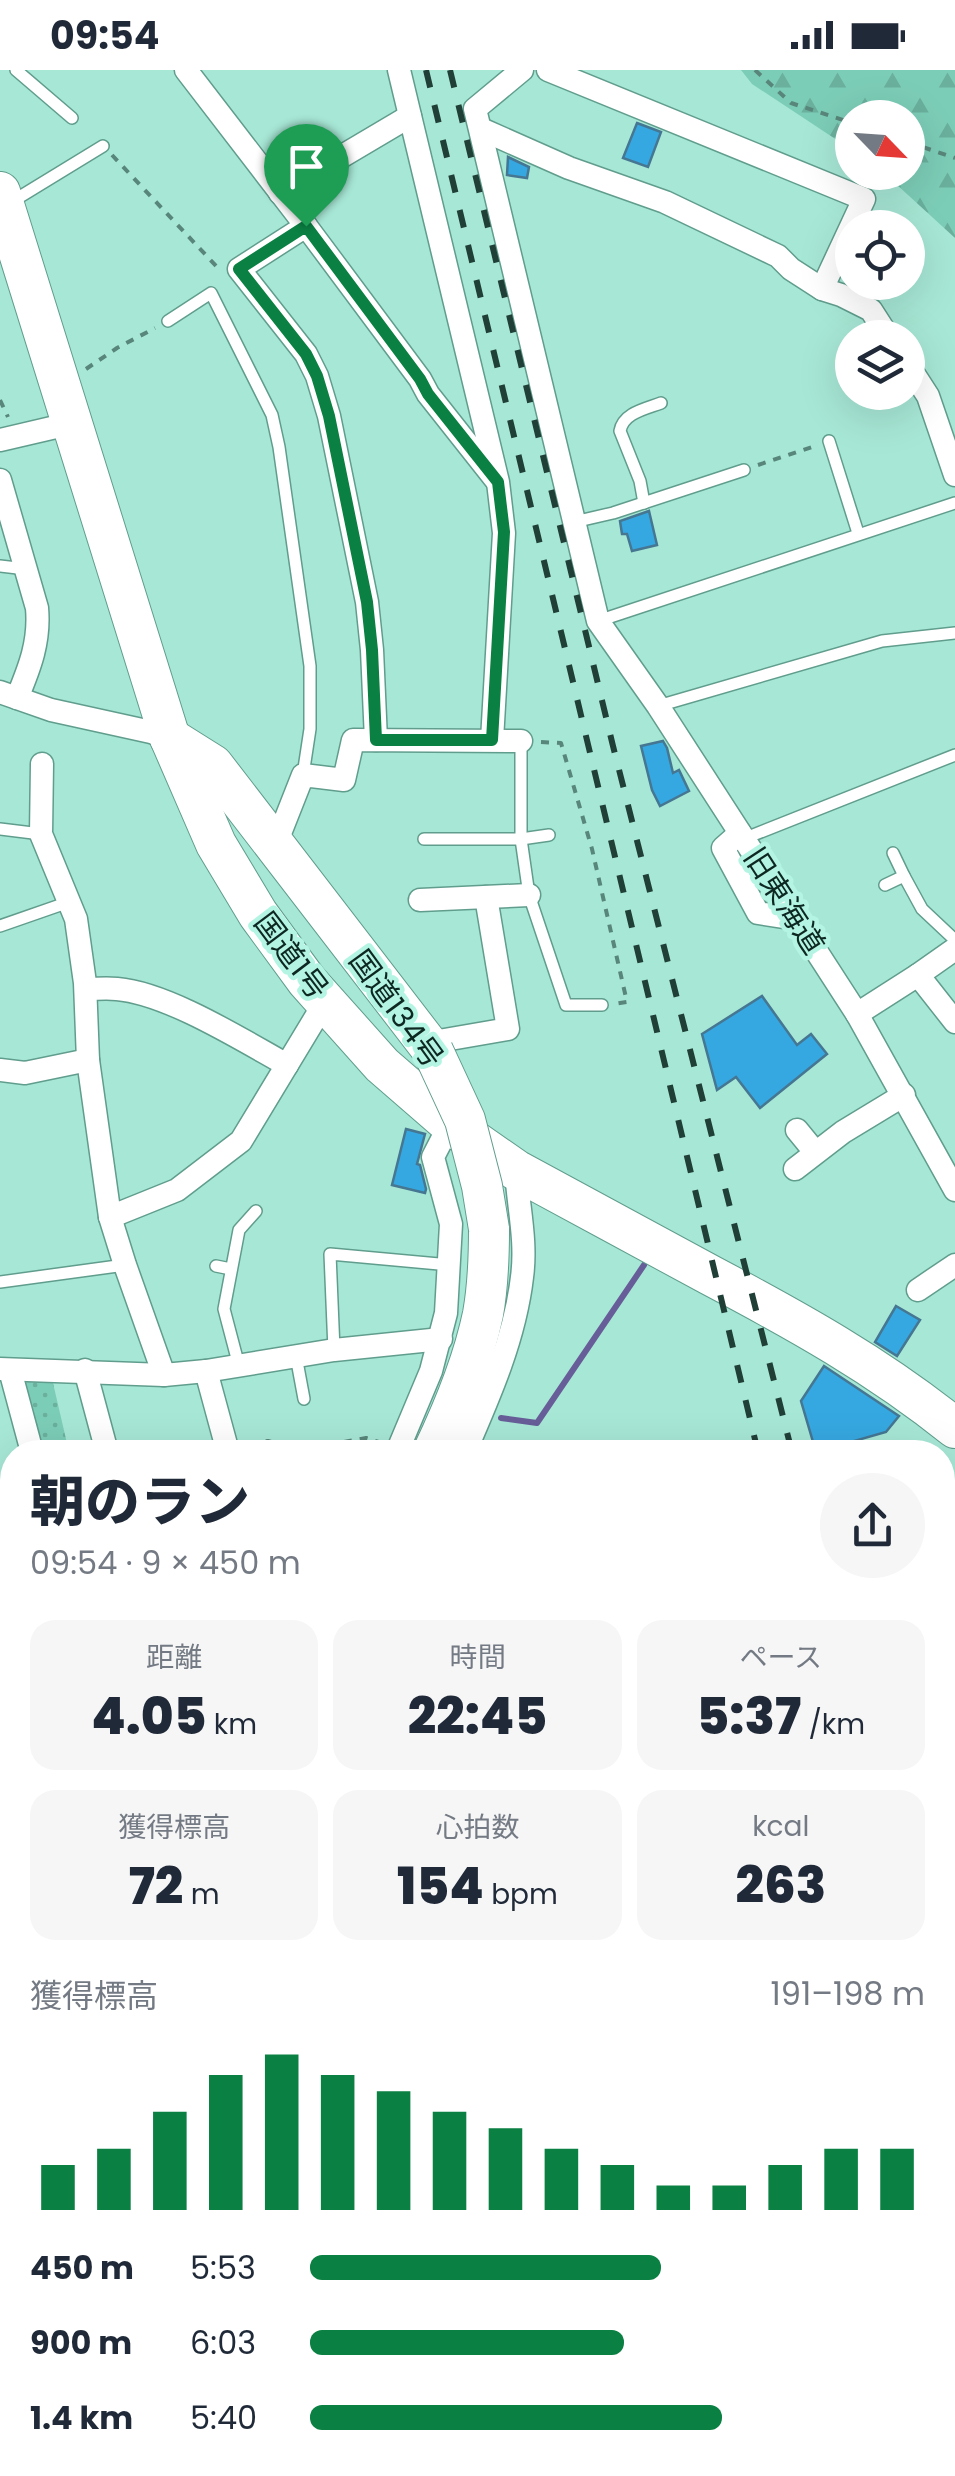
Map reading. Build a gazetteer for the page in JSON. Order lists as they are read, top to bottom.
{
  "streets": {
    "highway": ["国道1号", "国道134号"],
    "street": ["旧東海道"]
  },
  "crossings": [
    ["国道1号", "国道134号"]
  ],
  "north": "bottom right",
  "page": {
    "status": "09:54",
    "heading": ["朝のラン", "09:54 · 9 × 450 m"],
    "stats": [
      ["距離", "4.05 km"],
      ["時間", "22:45"],
      ["ペース", "5:37 /km"],
      ["獲得標高", "72 m"],
      ["心拍数", "154 bpm"],
      ["kcal", "263"]
    ],
    "chart": ["獲得標高", "191–198 m"],
    "list": [
      {
        "name": "450 m",
        "note": "5:53"
      },
      {
        "name": "900 m",
        "note": "6:03"
      },
      {
        "name": "1.4 km",
        "note": "5:40"
      }
    ]
  }
}
